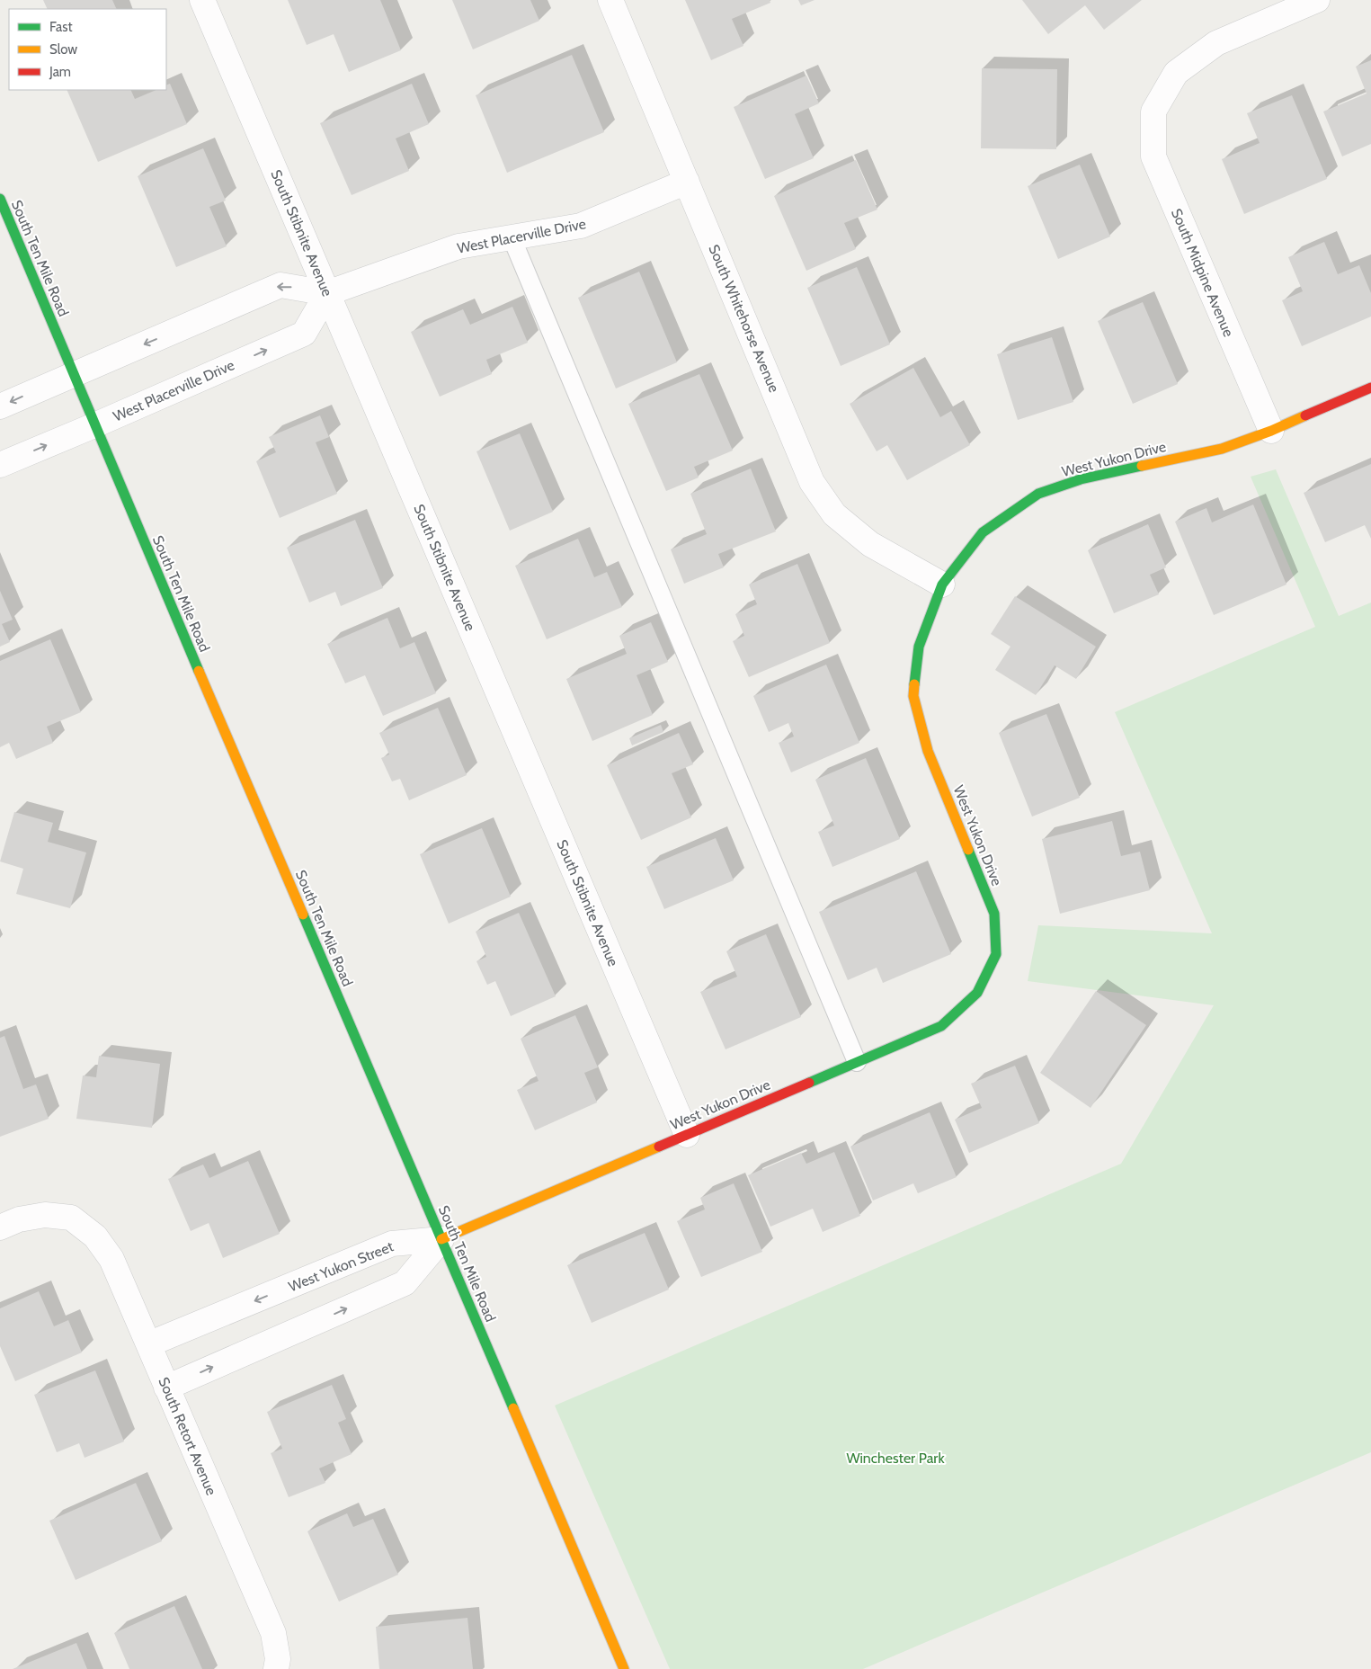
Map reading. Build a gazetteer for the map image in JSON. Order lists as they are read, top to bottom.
{
  "streets": {
    "street": [
      "South Stibnite Avenue",
      "West Placerville Drive",
      "South Ten Mile Road",
      "South Midpine Avenue",
      "South Whitehorse Avenue",
      "West Yukon Drive",
      "West Yukon Street",
      "South Retort Avenue"
    ]
  },
  "crossings": [
    ["South Stibnite Avenue", "West Placerville Drive"],
    ["South Stibnite Avenue", "West Yukon Drive"],
    ["West Placerville Drive", "South Ten Mile Road"],
    ["West Placerville Drive", "South Whitehorse Avenue"],
    ["South Ten Mile Road", "West Yukon Drive"],
    ["South Ten Mile Road", "West Yukon Street"],
    ["South Midpine Avenue", "West Yukon Drive"],
    ["South Whitehorse Avenue", "West Yukon Drive"],
    ["West Yukon Drive", "West Yukon Street"],
    ["West Yukon Street", "South Retort Avenue"]
  ],
  "parks": ["Winchester Park"],
  "legend": ["Fast", "Slow", "Jam"]
}
